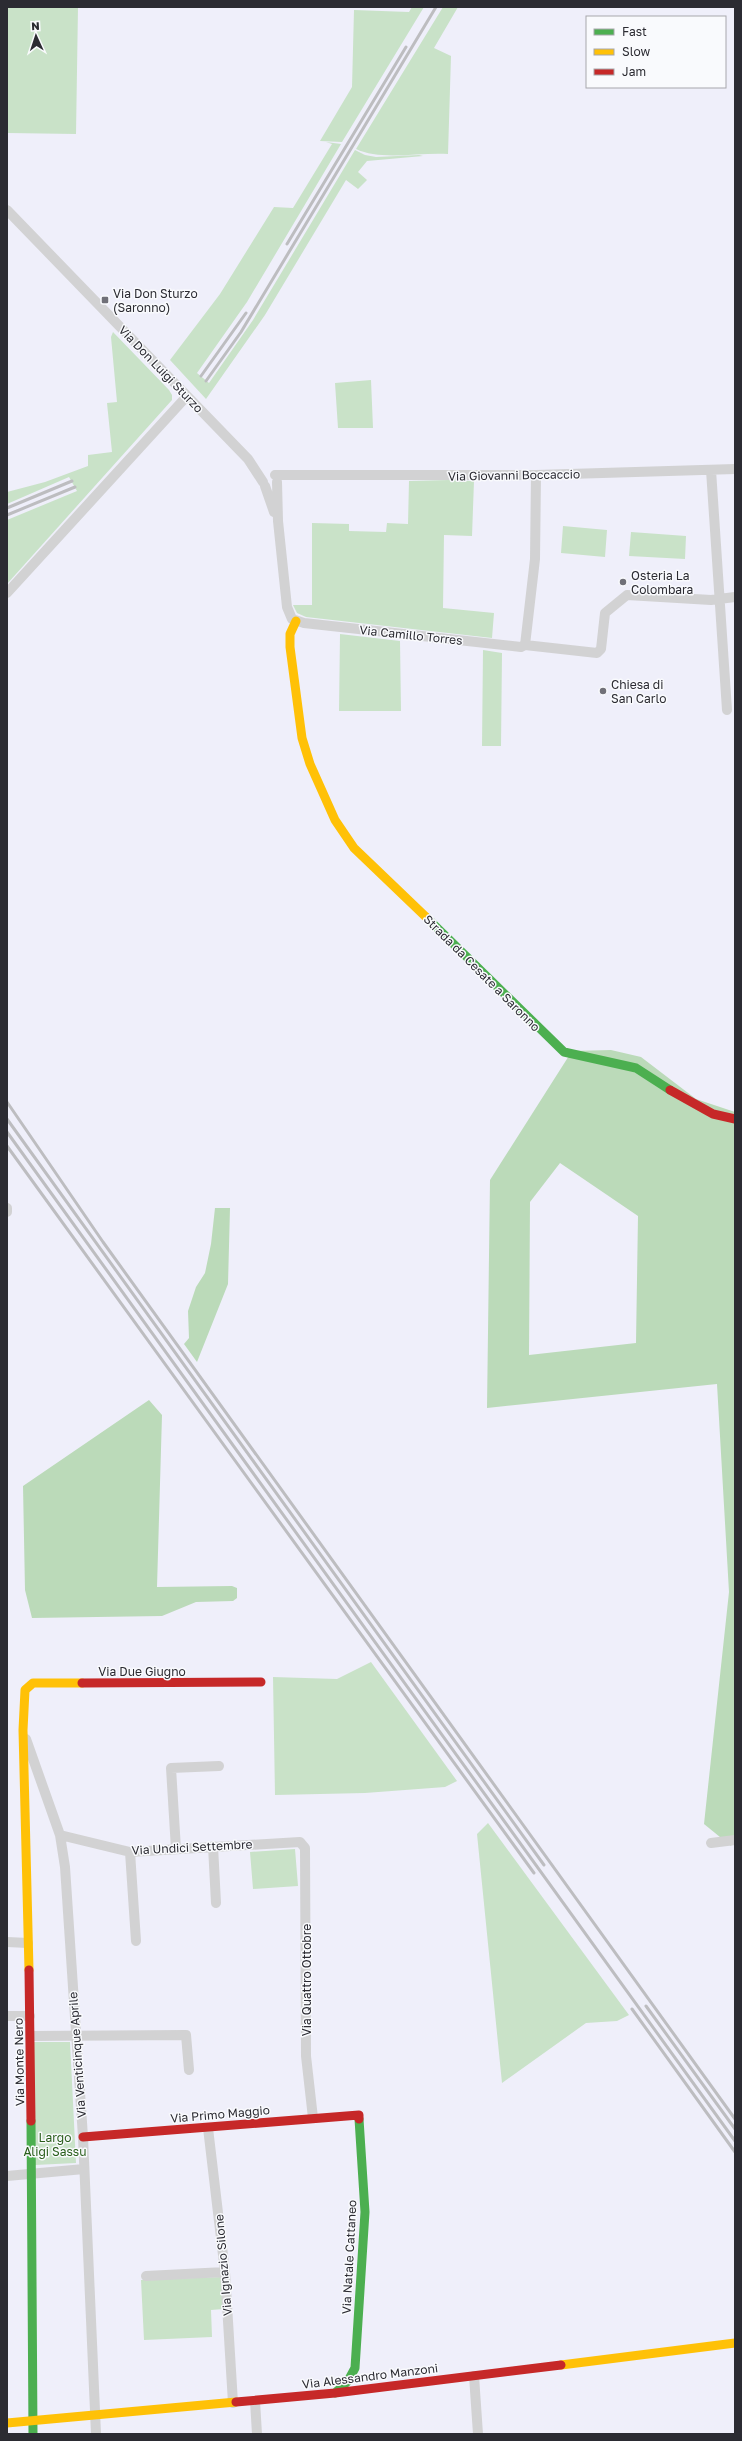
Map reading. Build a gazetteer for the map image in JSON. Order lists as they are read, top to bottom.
{
  "streets": {
    "street": [
      "Via Don Luigi Sturzo",
      "Via Giovanni Boccaccio",
      "Via Camillo Torres",
      "Strada da Cesate a Saronno",
      "Via Due Giugno",
      "Via Undici Settembre",
      "Via Quattro Ottobre",
      "Via Venticinque Aprile",
      "Via Monte Nero",
      "Via Primo Maggio",
      "Via Natale Cattaneo",
      "Via Ignazio Silone",
      "Via Alessandro Manzoni"
    ]
  },
  "crossings": [
    ["Via Don Luigi Sturzo", "Via Giovanni Boccaccio"],
    ["Via Don Luigi Sturzo", "Via Camillo Torres"],
    ["Via Don Luigi Sturzo", "Strada da Cesate a Saronno"],
    ["Via Camillo Torres", "Strada da Cesate a Saronno"],
    ["Via Due Giugno", "Via Monte Nero"],
    ["Via Undici Settembre", "Via Quattro Ottobre"],
    ["Via Undici Settembre", "Via Venticinque Aprile"],
    ["Via Quattro Ottobre", "Via Primo Maggio"],
    ["Via Venticinque Aprile", "Via Monte Nero"],
    ["Via Venticinque Aprile", "Via Primo Maggio"],
    ["Via Venticinque Aprile", "Via Alessandro Manzoni"],
    ["Via Monte Nero", "Via Alessandro Manzoni"],
    ["Via Primo Maggio", "Via Natale Cattaneo"],
    ["Via Primo Maggio", "Via Ignazio Silone"],
    ["Via Natale Cattaneo", "Via Alessandro Manzoni"],
    ["Via Ignazio Silone", "Via Alessandro Manzoni"]
  ],
  "parks": ["Largo Aligi Sassu"],
  "places": {
    "transit": ["Via Don Sturzo (Saronno)"],
    "other": ["Osteria La Colombara", "Chiesa di San Carlo"]
  },
  "legend": ["Fast", "Slow", "Jam"],
  "north": "top"
}
